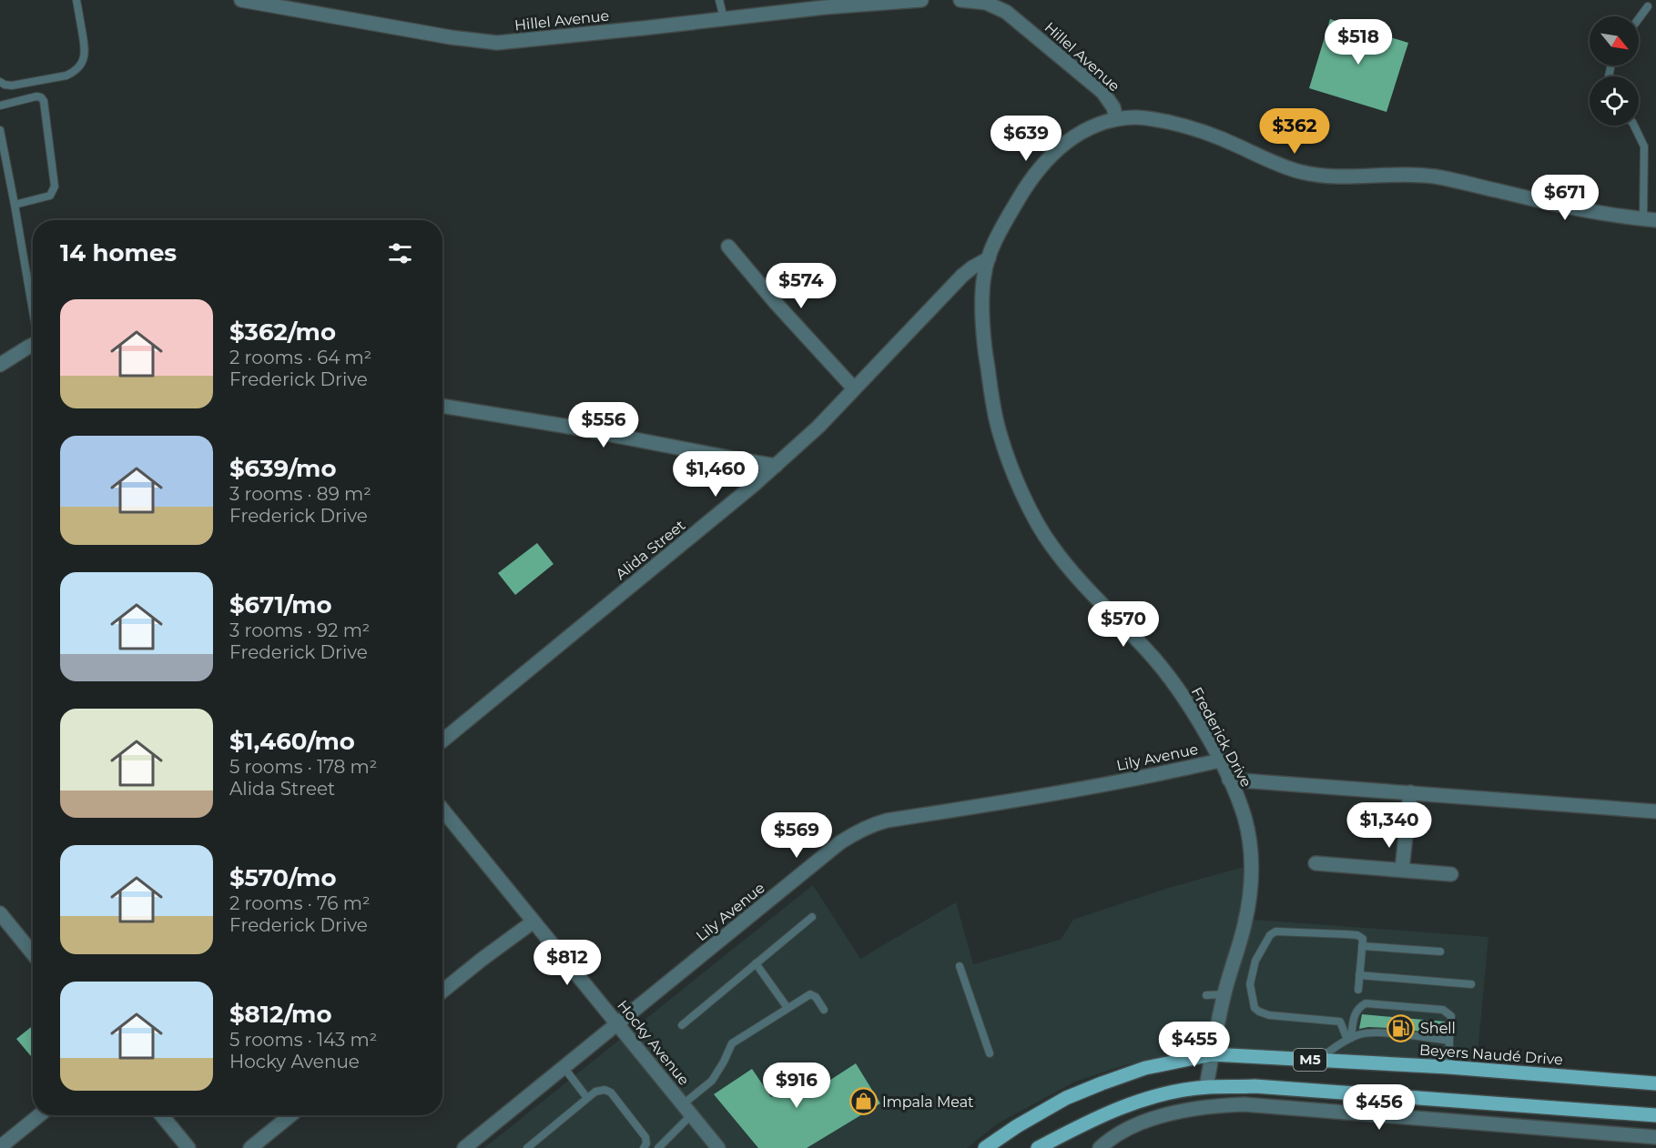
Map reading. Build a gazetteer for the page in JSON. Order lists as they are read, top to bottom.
{
  "streets": {
    "main road": ["Beyers Naudé Drive", "M5"],
    "street": [
      "Hillel Avenue",
      "Alida Street",
      "Frederick Drive",
      "Lily Avenue",
      "Hocky Avenue"
    ]
  },
  "crossings": [
    ["Hillel Avenue", "Frederick Drive"],
    ["Alida Street", "Frederick Drive"],
    ["Frederick Drive", "Lily Avenue"],
    ["Frederick Drive", "Beyers Naudé Drive"],
    ["Frederick Drive", "M5"],
    ["Lily Avenue", "Hocky Avenue"]
  ],
  "places": {
    "fuel station": ["Shell"],
    "shop": ["Impala Meat"]
  },
  "north": "bottom right",
  "page": {
    "price": [
      "$518",
      "$362",
      "$639",
      "$671",
      "$574",
      "$556",
      "$1,460",
      "$570",
      "$1,340",
      "$569",
      "$812",
      "$455",
      "$916",
      "$456"
    ],
    "heading": "14 homes",
    "list": [
      {
        "name": "$362/mo",
        "note": "2 rooms · 64 m² · Frederick Drive"
      },
      {
        "name": "$639/mo",
        "note": "3 rooms · 89 m² · Frederick Drive"
      },
      {
        "name": "$671/mo",
        "note": "3 rooms · 92 m² · Frederick Drive"
      },
      {
        "name": "$1,460/mo",
        "note": "5 rooms · 178 m² · Alida Street"
      },
      {
        "name": "$570/mo",
        "note": "2 rooms · 76 m² · Frederick Drive"
      },
      {
        "name": "$812/mo",
        "note": "5 rooms · 143 m² · Hocky Avenue"
      }
    ]
  }
}
